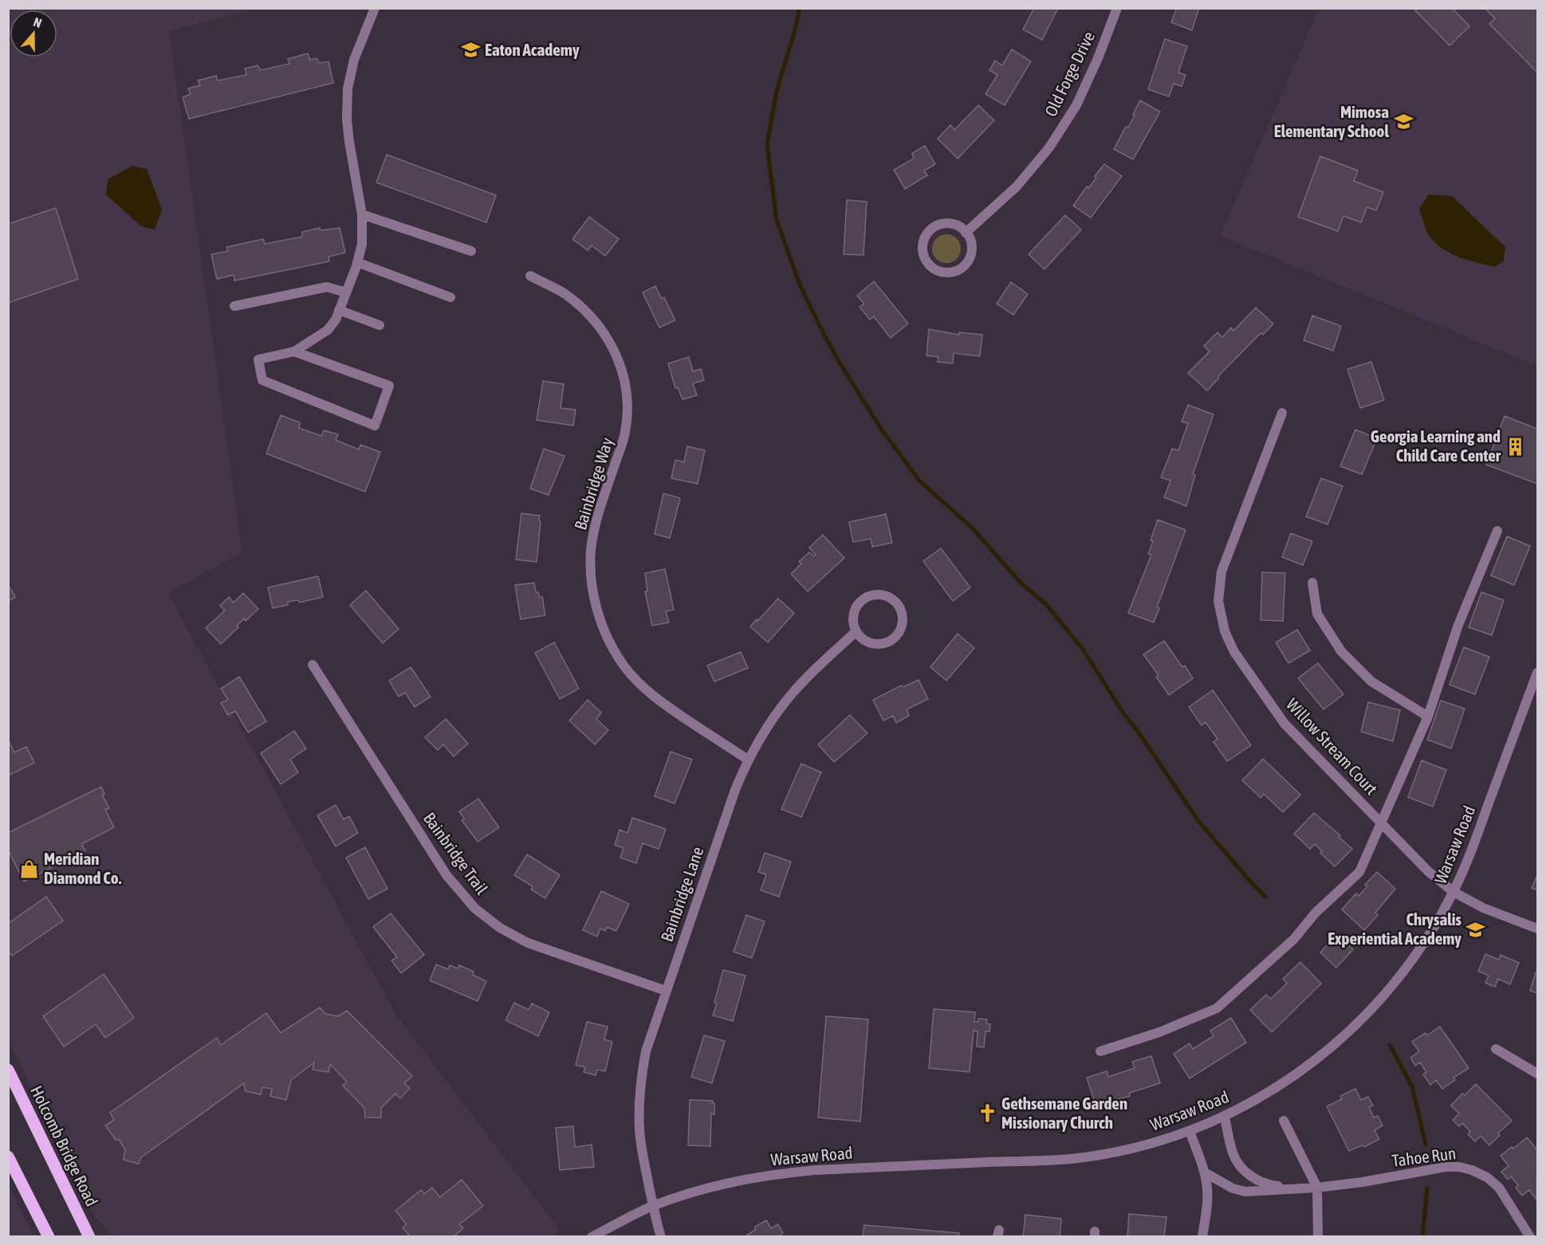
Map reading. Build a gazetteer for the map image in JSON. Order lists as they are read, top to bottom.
{
  "streets": {
    "main road": ["Holcomb Bridge Road"],
    "street": [
      "Old Forge Drive",
      "Bainbridge Way",
      "Willow Stream Court",
      "Warsaw Road",
      "Bainbridge Trail",
      "Bainbridge Lane",
      "Tahoe Run"
    ]
  },
  "crossings": [
    ["Bainbridge Way", "Bainbridge Lane"],
    ["Willow Stream Court", "Warsaw Road"],
    ["Warsaw Road", "Bainbridge Lane"],
    ["Warsaw Road", "Tahoe Run"],
    ["Bainbridge Trail", "Bainbridge Lane"]
  ],
  "places": {
    "school or university": ["Eaton Academy", "Mimosa Elementary School", "Chrysalis Experiential Academy"],
    "building": ["Georgia Learning and Child Care Center"],
    "shop": ["Meridian Diamond Co."],
    "church": ["Gethsemane Garden Missionary Church"]
  },
  "north": "top"
}
